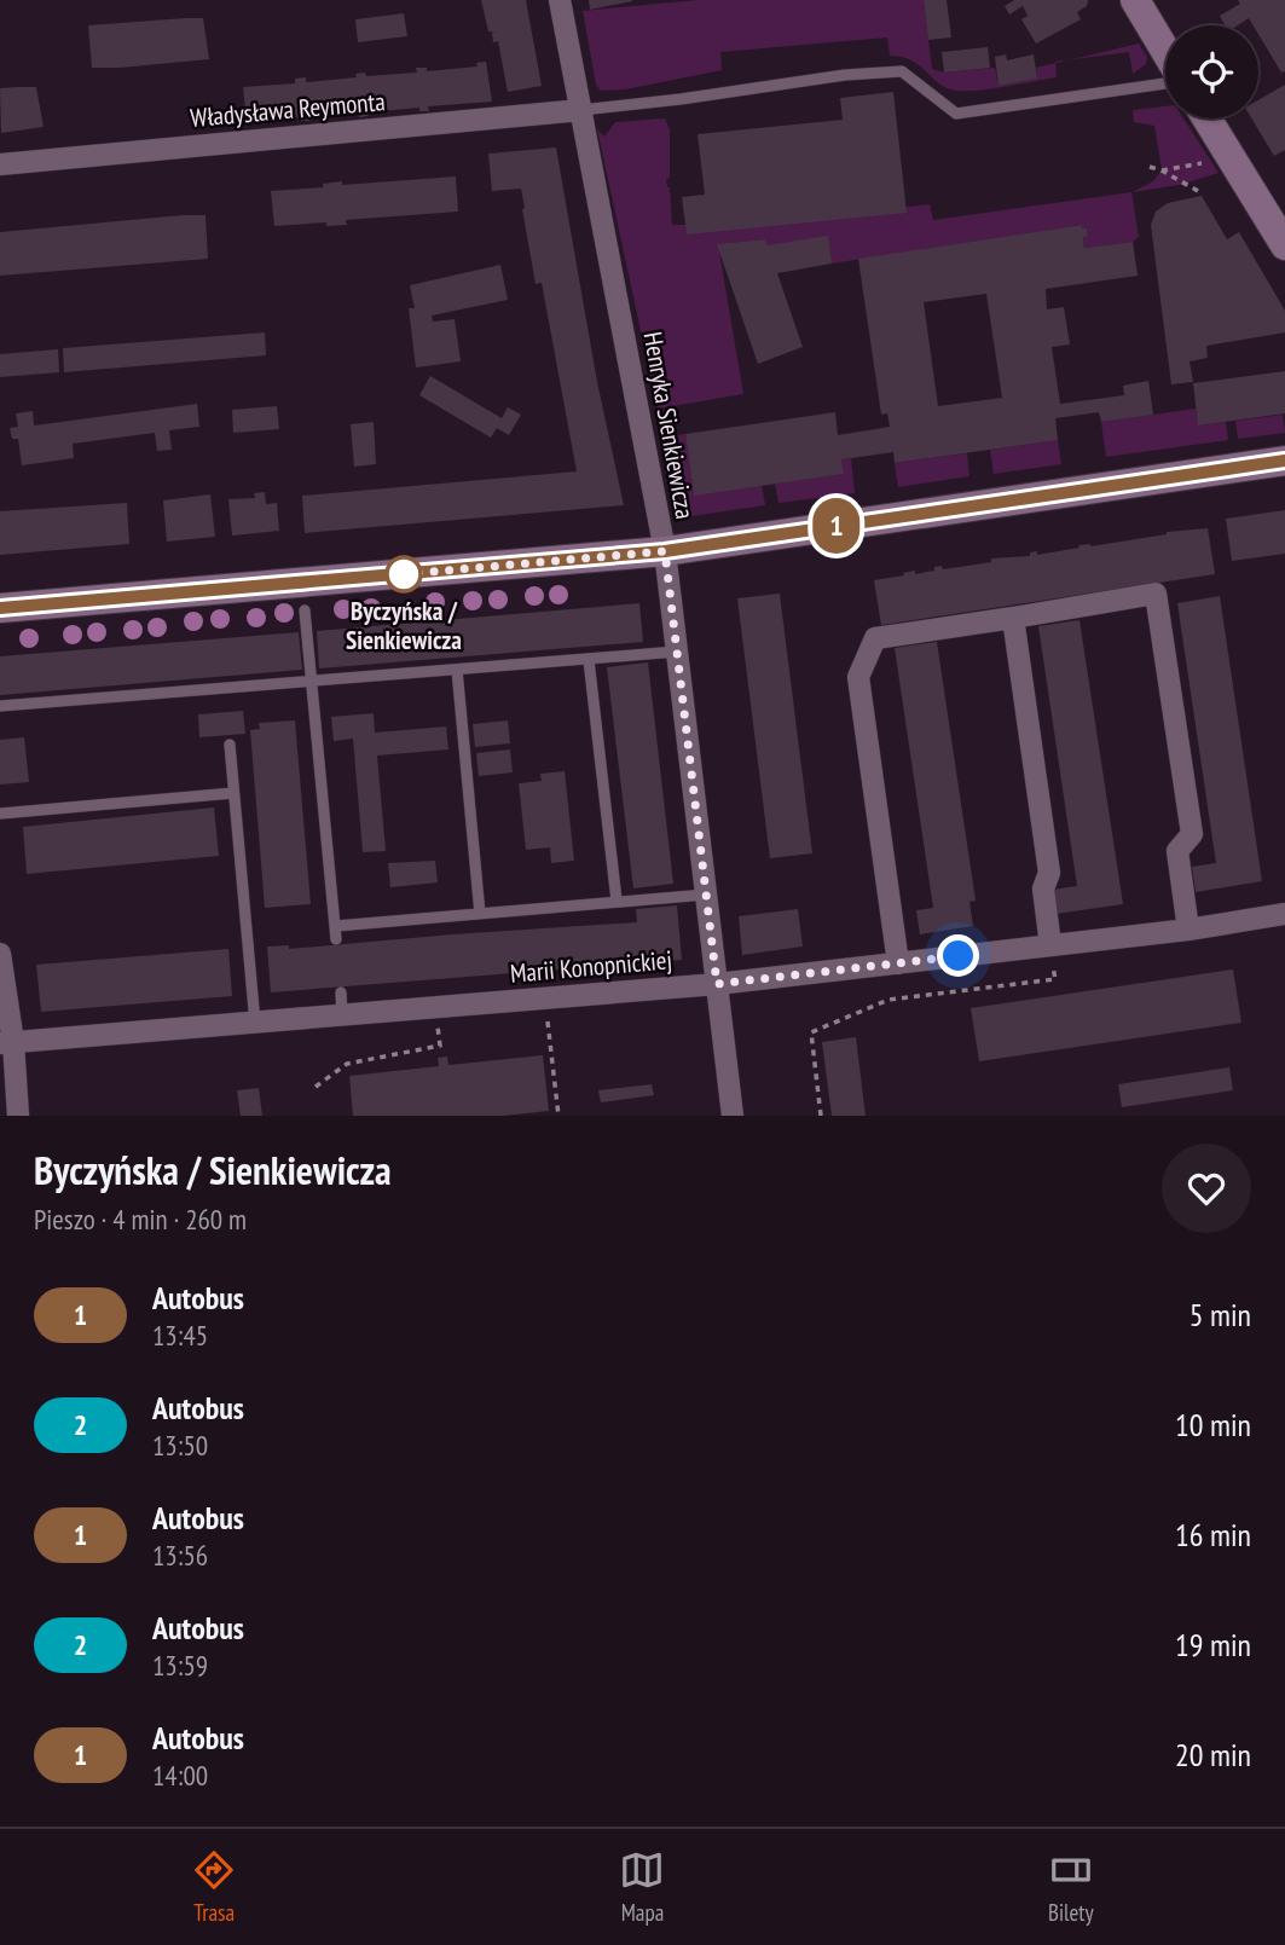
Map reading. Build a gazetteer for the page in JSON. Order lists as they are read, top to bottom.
{
  "streets": {
    "street": ["Władysława Reymonta", "Henryka Sienkiewicza", "Marii Konopnickiej"]
  },
  "crossings": [
    ["Władysława Reymonta", "Henryka Sienkiewicza"],
    ["Henryka Sienkiewicza", "Marii Konopnickiej"]
  ],
  "places": ["Byczyńska / Sienkiewicza"],
  "lines": ["bus line 1"],
  "page": {
    "on_map": "1",
    "heading": ["Byczyńska / Sienkiewicza", "Pieszo · 4 min · 260 m"],
    "list": [
      {
        "mark": "1",
        "name": "Autobus",
        "note": "13:45",
        "value": "5 min"
      },
      {
        "mark": "2",
        "name": "Autobus",
        "note": "13:50",
        "value": "10 min"
      },
      {
        "mark": "1",
        "name": "Autobus",
        "note": "13:56",
        "value": "16 min"
      },
      {
        "mark": "2",
        "name": "Autobus",
        "note": "13:59",
        "value": "19 min"
      },
      {
        "mark": "1",
        "name": "Autobus",
        "note": "14:00",
        "value": "20 min"
      }
    ],
    "tabs": ["Trasa", "Mapa", "Bilety"]
  }
}
